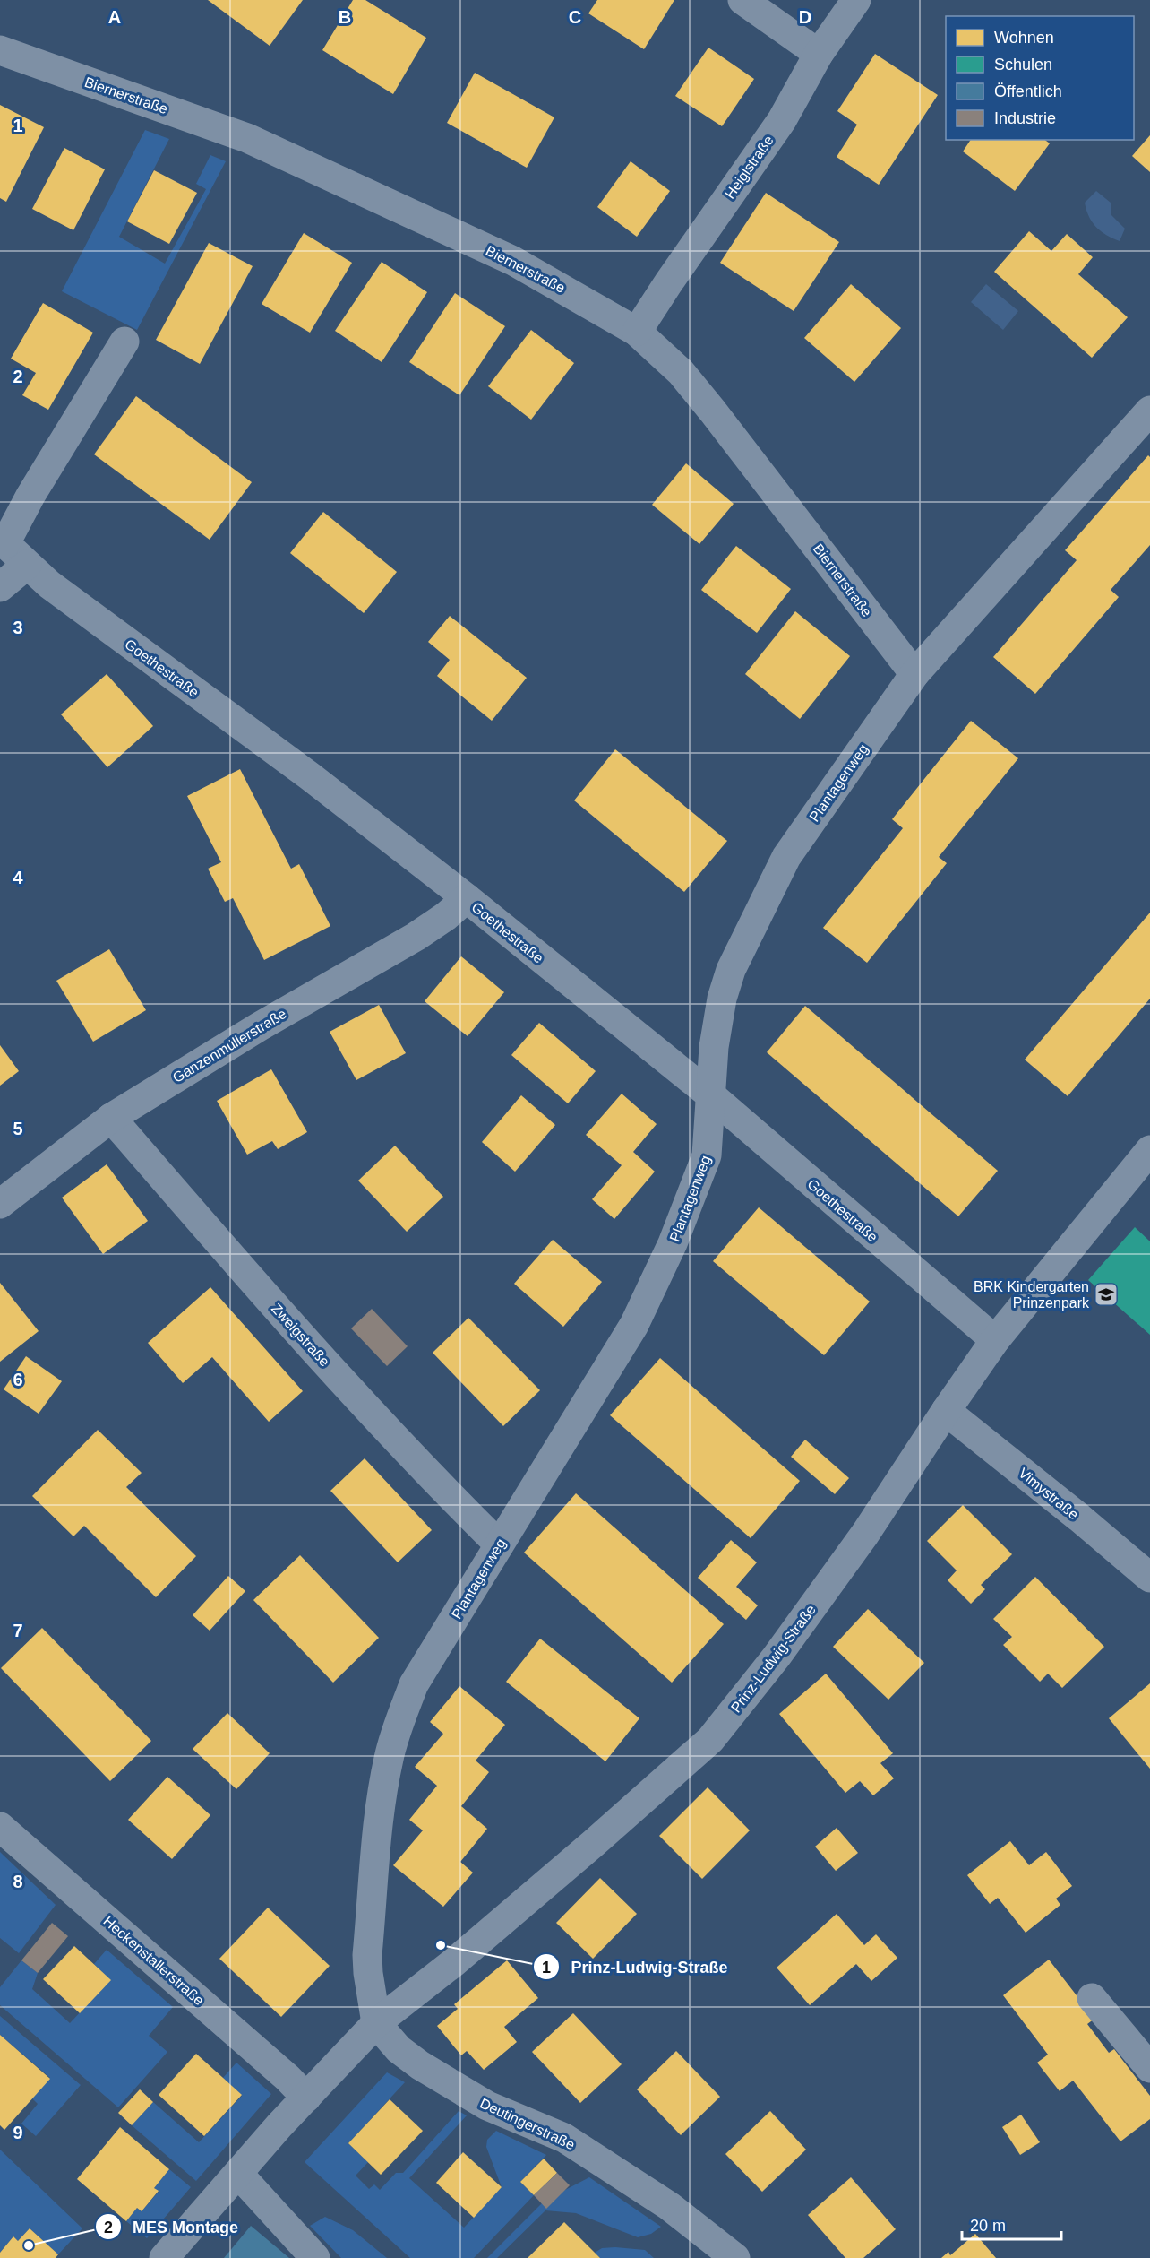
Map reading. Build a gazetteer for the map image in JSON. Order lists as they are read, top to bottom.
{
  "streets": {
    "street": [
      "Biernerstraße",
      "Heiglstraße",
      "Goethestraße",
      "Plantagenweg",
      "Ganzenmüllerstraße",
      "Zweigstraße",
      "Vimystraße",
      "Prinz-Ludwig-Straße",
      "Heckenstallerstraße",
      "Deutingerstraße"
    ]
  },
  "crossings": [
    ["Biernerstraße", "Heiglstraße"],
    ["Biernerstraße", "Plantagenweg"],
    ["Goethestraße", "Plantagenweg"],
    ["Goethestraße", "Ganzenmüllerstraße"],
    ["Goethestraße", "Prinz-Ludwig-Straße"],
    ["Plantagenweg", "Zweigstraße"],
    ["Plantagenweg", "Prinz-Ludwig-Straße"],
    ["Plantagenweg", "Deutingerstraße"],
    ["Ganzenmüllerstraße", "Zweigstraße"],
    ["Vimystraße", "Prinz-Ludwig-Straße"],
    ["Prinz-Ludwig-Straße", "Heckenstallerstraße"],
    ["Prinz-Ludwig-Straße", "Deutingerstraße"]
  ],
  "places": {
    "school or university": ["BRK Kindergarten Prinzenpark"],
    "other": ["Prinz-Ludwig-Straße", "MES Montage"]
  },
  "legend": [
    "Wohnen",
    "Schulen",
    "Öffentlich",
    "Industrie"
  ],
  "scale_bar": "20 m",
  "grid": {
    "columns": [
      "A",
      "B",
      "C",
      "D"
    ],
    "rows": [
      "1",
      "2",
      "3",
      "4",
      "5",
      "6",
      "7",
      "8",
      "9"
    ]
  }
}
